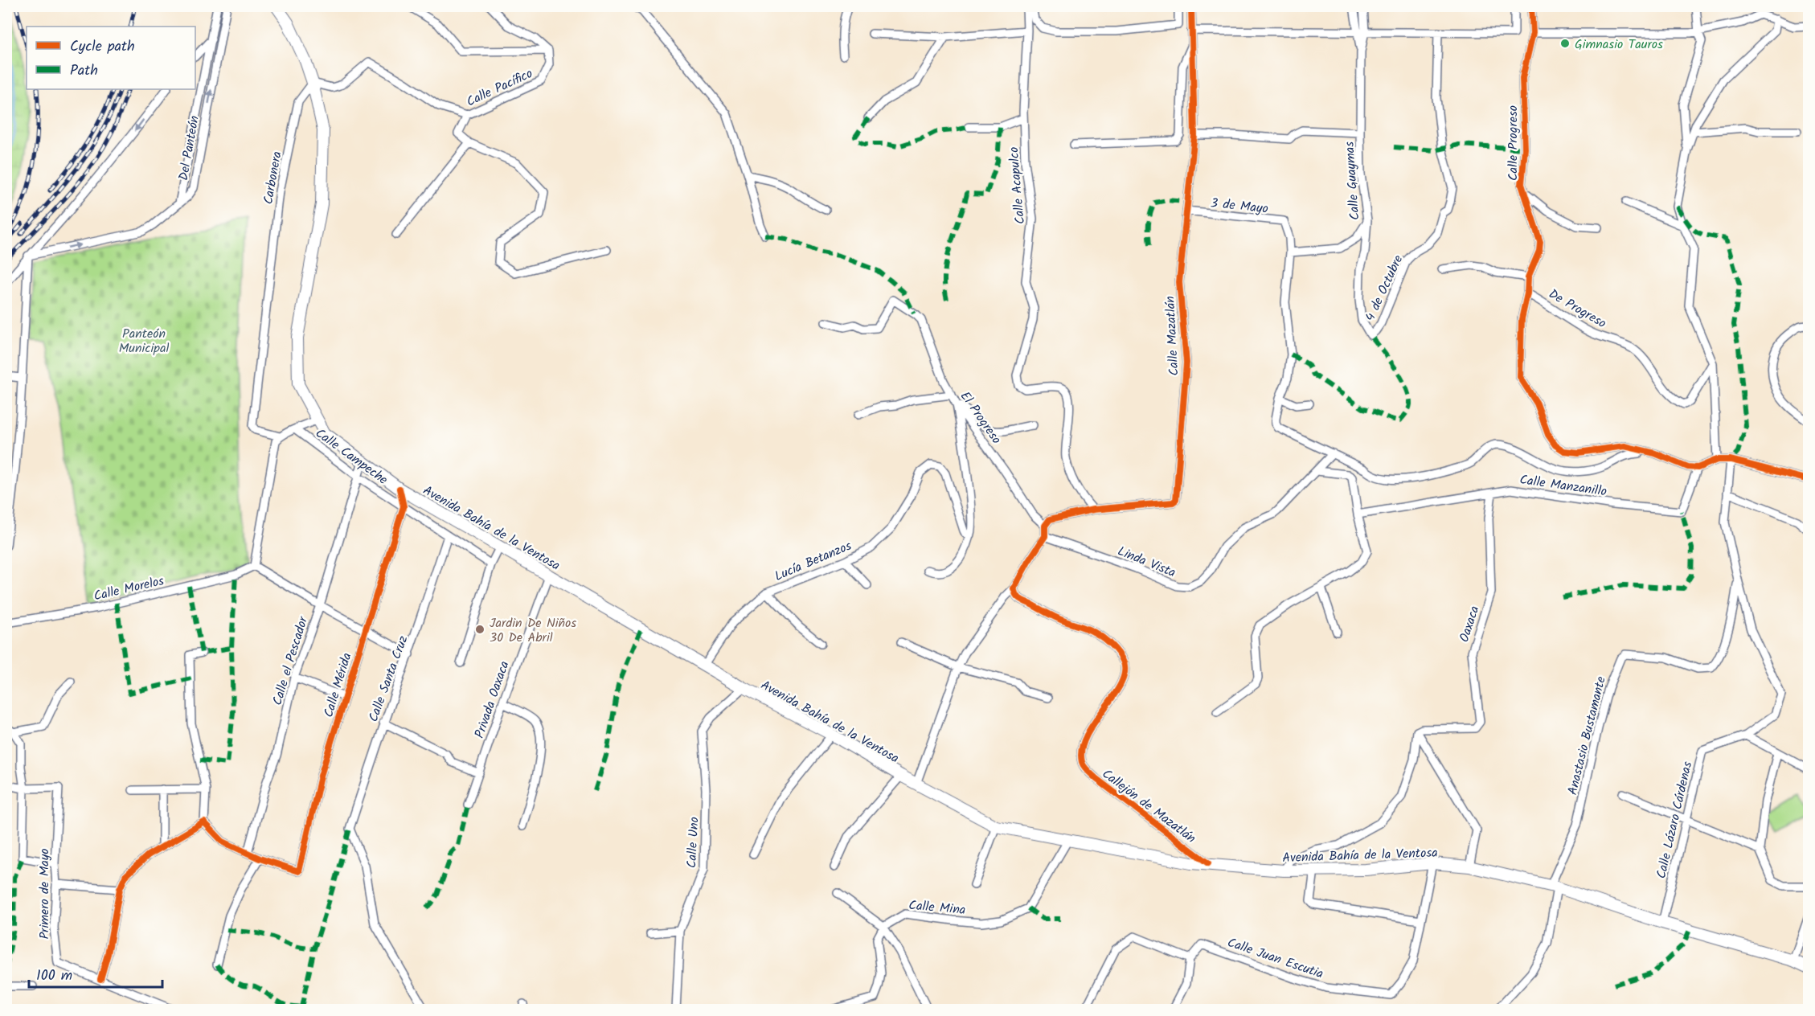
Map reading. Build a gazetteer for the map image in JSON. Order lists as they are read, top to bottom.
{
  "streets": {
    "main road": ["Avenida Bahía de la Ventosa"],
    "street": [
      "Calle Pacífico",
      "Calle Progreso",
      "Del Panteón",
      "Carbonera",
      "Calle Guaymas",
      "Calle Acapulco",
      "3 de Mayo",
      "4 de Octubre",
      "De Progreso",
      "Calle Mazatlán",
      "El Progreso",
      "Calle Campeche",
      "Calle Manzanillo",
      "Lucía Betanzos",
      "Linda Vista",
      "Calle Morelos",
      "Oaxaca",
      "Calle el Pescador",
      "Calle Santa Cruz",
      "Calle Mérida",
      "Privada Oaxaca",
      "Anastasio Bustamante",
      "Callejón de Mazatlán",
      "Calle Lázaro Cárdenas",
      "Calle Uno",
      "Primero de Mayo",
      "Calle Mina",
      "Calle Juan Escutia"
    ]
  },
  "crossings": [
    ["Calle Progreso", "De Progreso"],
    ["Calle Progreso", "Calle Manzanillo"],
    ["Carbonera", "Avenida Bahía de la Ventosa"],
    ["Calle Guaymas", "4 de Octubre"],
    ["Calle Acapulco", "Calle Mazatlán"],
    ["3 de Mayo", "Calle Mazatlán"],
    ["Calle Mazatlán", "El Progreso"],
    ["Calle Campeche", "Calle el Pescador"],
    ["Calle Campeche", "Calle Santa Cruz"],
    ["Calle Campeche", "Calle Mérida"],
    ["Calle Manzanillo", "Oaxaca"],
    ["Avenida Bahía de la Ventosa", "Lucía Betanzos"],
    ["Avenida Bahía de la Ventosa", "Calle el Pescador"],
    ["Avenida Bahía de la Ventosa", "Privada Oaxaca"],
    ["Avenida Bahía de la Ventosa", "Anastasio Bustamante"],
    ["Avenida Bahía de la Ventosa", "Callejón de Mazatlán"],
    ["Avenida Bahía de la Ventosa", "Calle Lázaro Cárdenas"],
    ["Avenida Bahía de la Ventosa", "Calle Uno"],
    ["Avenida Bahía de la Ventosa", "Calle Mina"],
    ["Avenida Bahía de la Ventosa", "Calle Juan Escutia"],
    ["Anastasio Bustamante", "Calle Lázaro Cárdenas"]
  ],
  "parks": ["Panteón Municipal"],
  "places": ["Gimnasio Tauros", "Jardin De Niños 30 De Abril"],
  "legend": ["Cycle path", "Path"],
  "scale_bar": "100 m"
}
